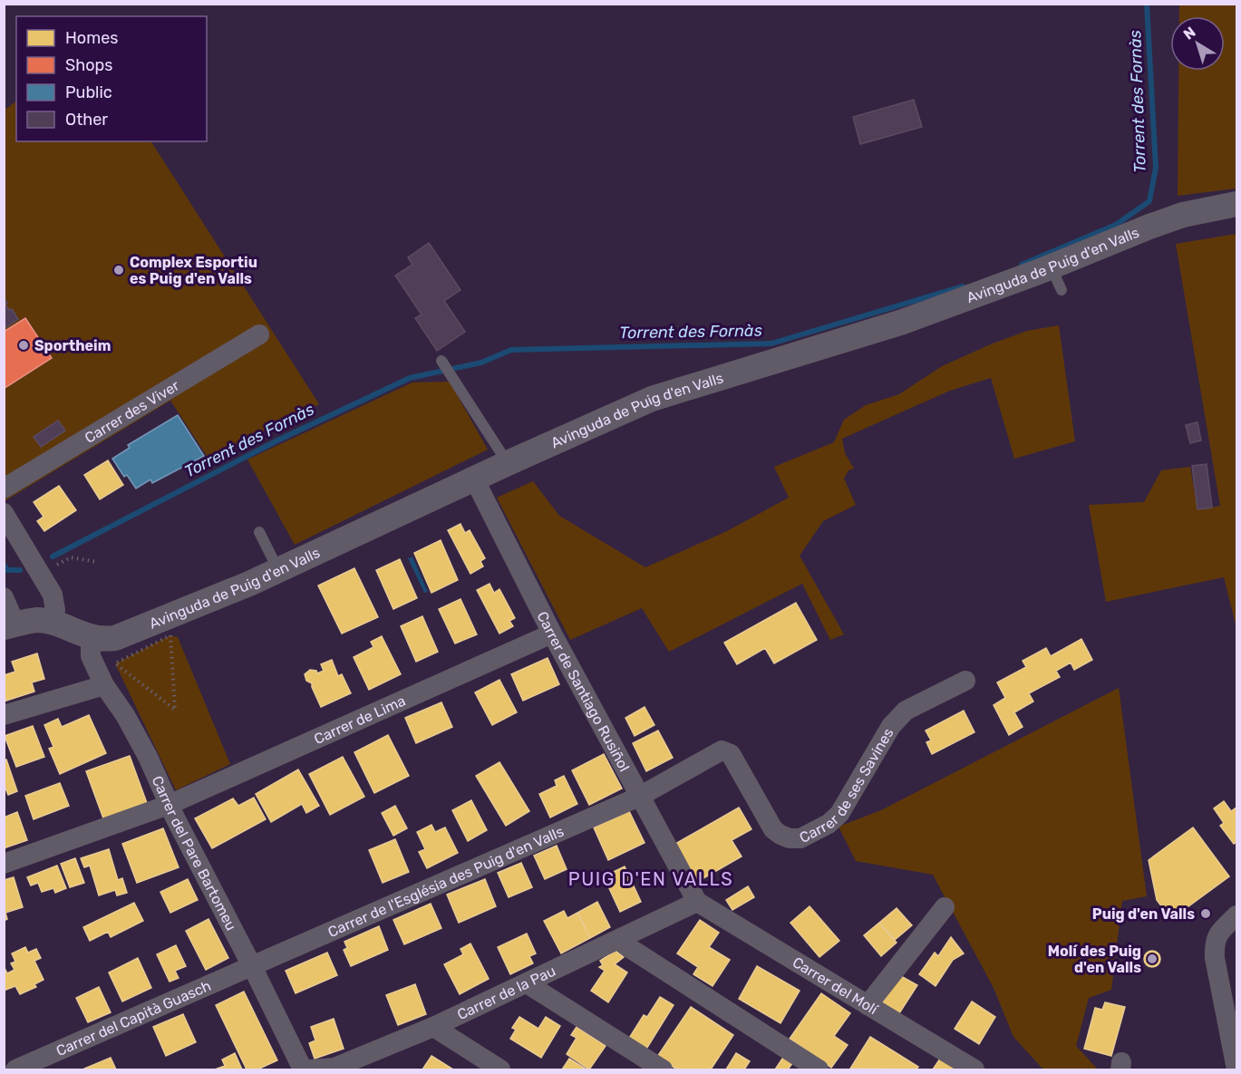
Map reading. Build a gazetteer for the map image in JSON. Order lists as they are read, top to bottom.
{
  "streets": {
    "street": [
      "Avinguda de Puig d'en Valls",
      "Carrer des Viver",
      "Carrer de Santiago Rusiñol",
      "Carrer de Lima",
      "Carrer de ses Savines",
      "Carrer del Pare Bartomeu",
      "Carrer de l'Església des Puig d'en Valls",
      "Carrer del Molí",
      "Carrer de la Pau",
      "Carrer del Capità Guasch"
    ]
  },
  "crossings": [
    ["Avinguda de Puig d'en Valls", "Carrer de Santiago Rusiñol"],
    ["Avinguda de Puig d'en Valls", "Carrer del Pare Bartomeu"],
    ["Carrer de Santiago Rusiñol", "Carrer de Lima"],
    ["Carrer de Santiago Rusiñol", "Carrer de ses Savines"],
    ["Carrer de Santiago Rusiñol", "Carrer de l'Església des Puig d'en Valls"],
    ["Carrer de Santiago Rusiñol", "Carrer del Molí"],
    ["Carrer de Santiago Rusiñol", "Carrer de la Pau"],
    ["Carrer de Lima", "Carrer del Pare Bartomeu"],
    ["Carrer de ses Savines", "Carrer de l'Església des Puig d'en Valls"],
    ["Carrer del Pare Bartomeu", "Carrer de l'Església des Puig d'en Valls"],
    ["Carrer del Pare Bartomeu", "Carrer del Capità Guasch"],
    ["Carrer de l'Església des Puig d'en Valls", "Carrer del Capità Guasch"],
    ["Carrer del Molí", "Carrer de la Pau"]
  ],
  "districts": ["PUIG D'EN VALLS"],
  "water": ["Torrent des Fornàs"],
  "places": [
    "Complex Esportiu es Puig d'en Valls",
    "Sportheim",
    "Puig d'en Valls",
    "Molí des Puig d'en Valls"
  ],
  "legend": [
    "Homes",
    "Shops",
    "Public",
    "Other"
  ],
  "north": "top left"
}
